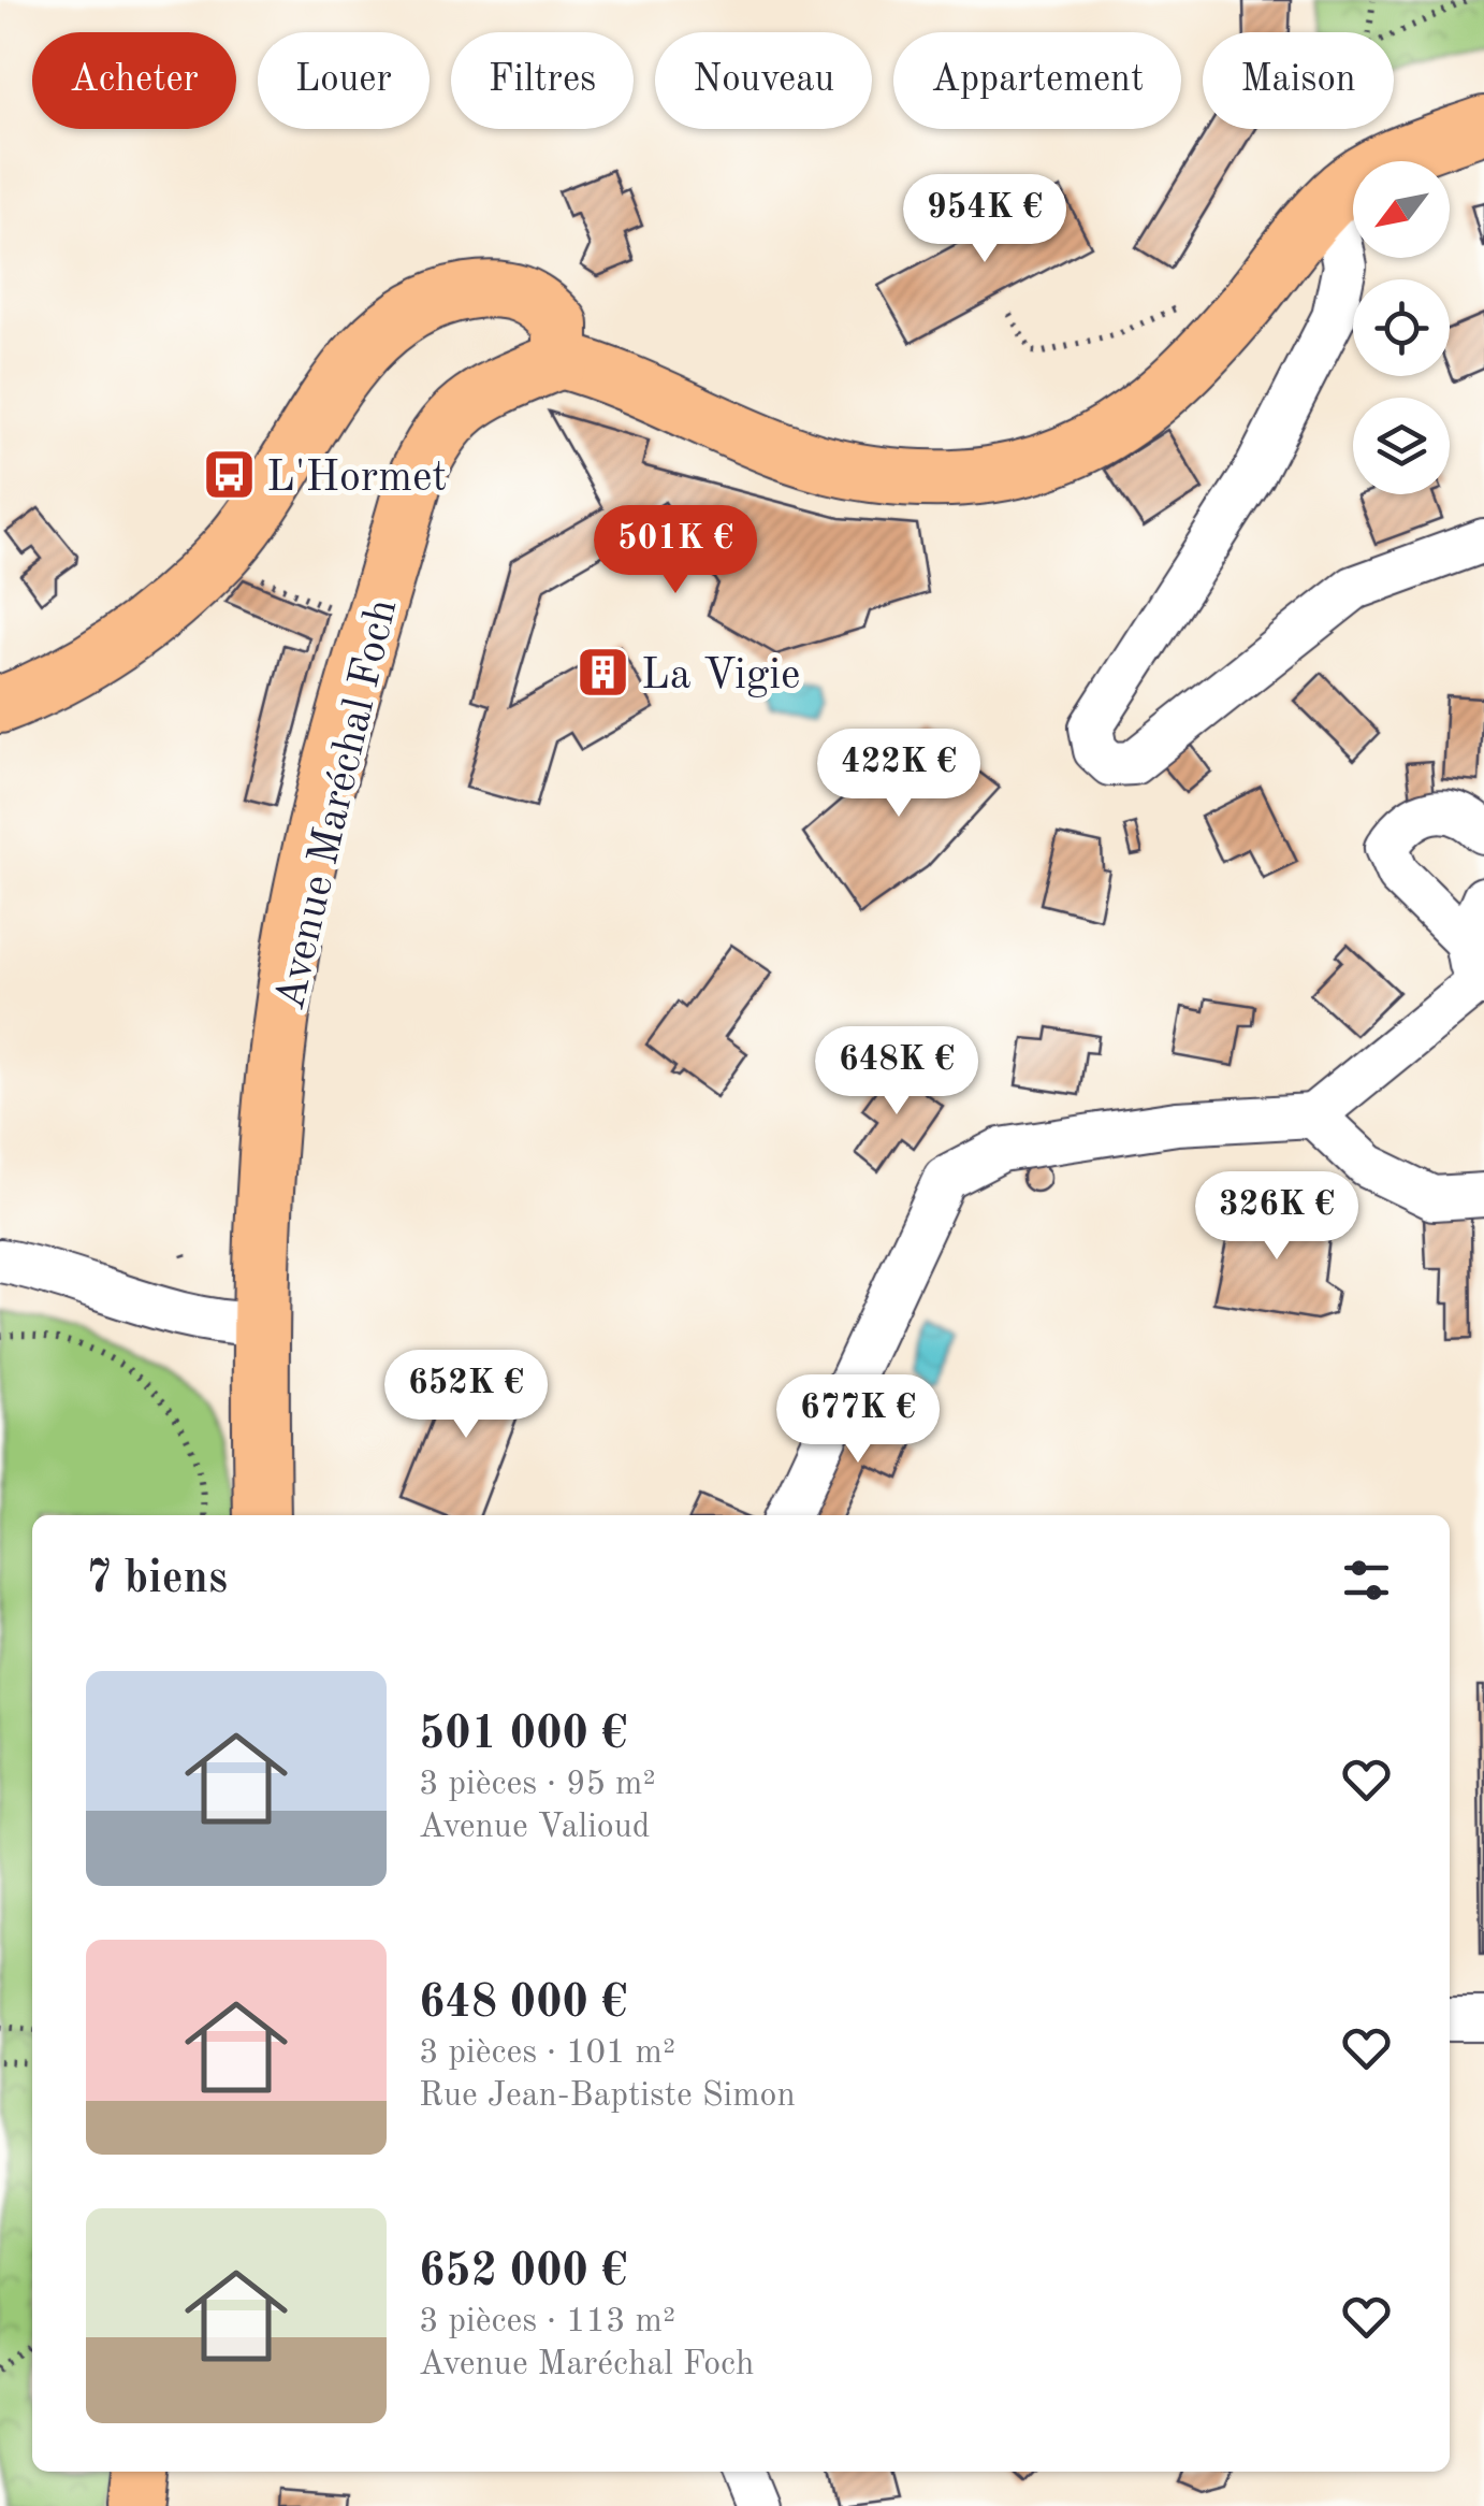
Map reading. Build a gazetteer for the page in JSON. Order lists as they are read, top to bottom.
{
  "streets": {
    "main road": ["Avenue Maréchal Foch"]
  },
  "places": {
    "bus stop": ["L'Hormet"],
    "building": ["La Vigie"]
  },
  "north": "bottom left",
  "page": {
    "chip": [
      "Acheter",
      "Louer",
      "Filtres",
      "Nouveau",
      "Appartement",
      "Maison"
    ],
    "price": [
      "954K €",
      "501K €",
      "422K €",
      "648K €",
      "326K €",
      "652K €",
      "677K €"
    ],
    "heading": "7 biens",
    "list": [
      {
        "name": "501 000 €",
        "note": "3 pièces · 95 m² · Avenue Valioud"
      },
      {
        "name": "648 000 €",
        "note": "3 pièces · 101 m² · Rue Jean-Baptiste Simon"
      },
      {
        "name": "652 000 €",
        "note": "3 pièces · 113 m² · Avenue Maréchal Foch"
      }
    ]
  }
}
